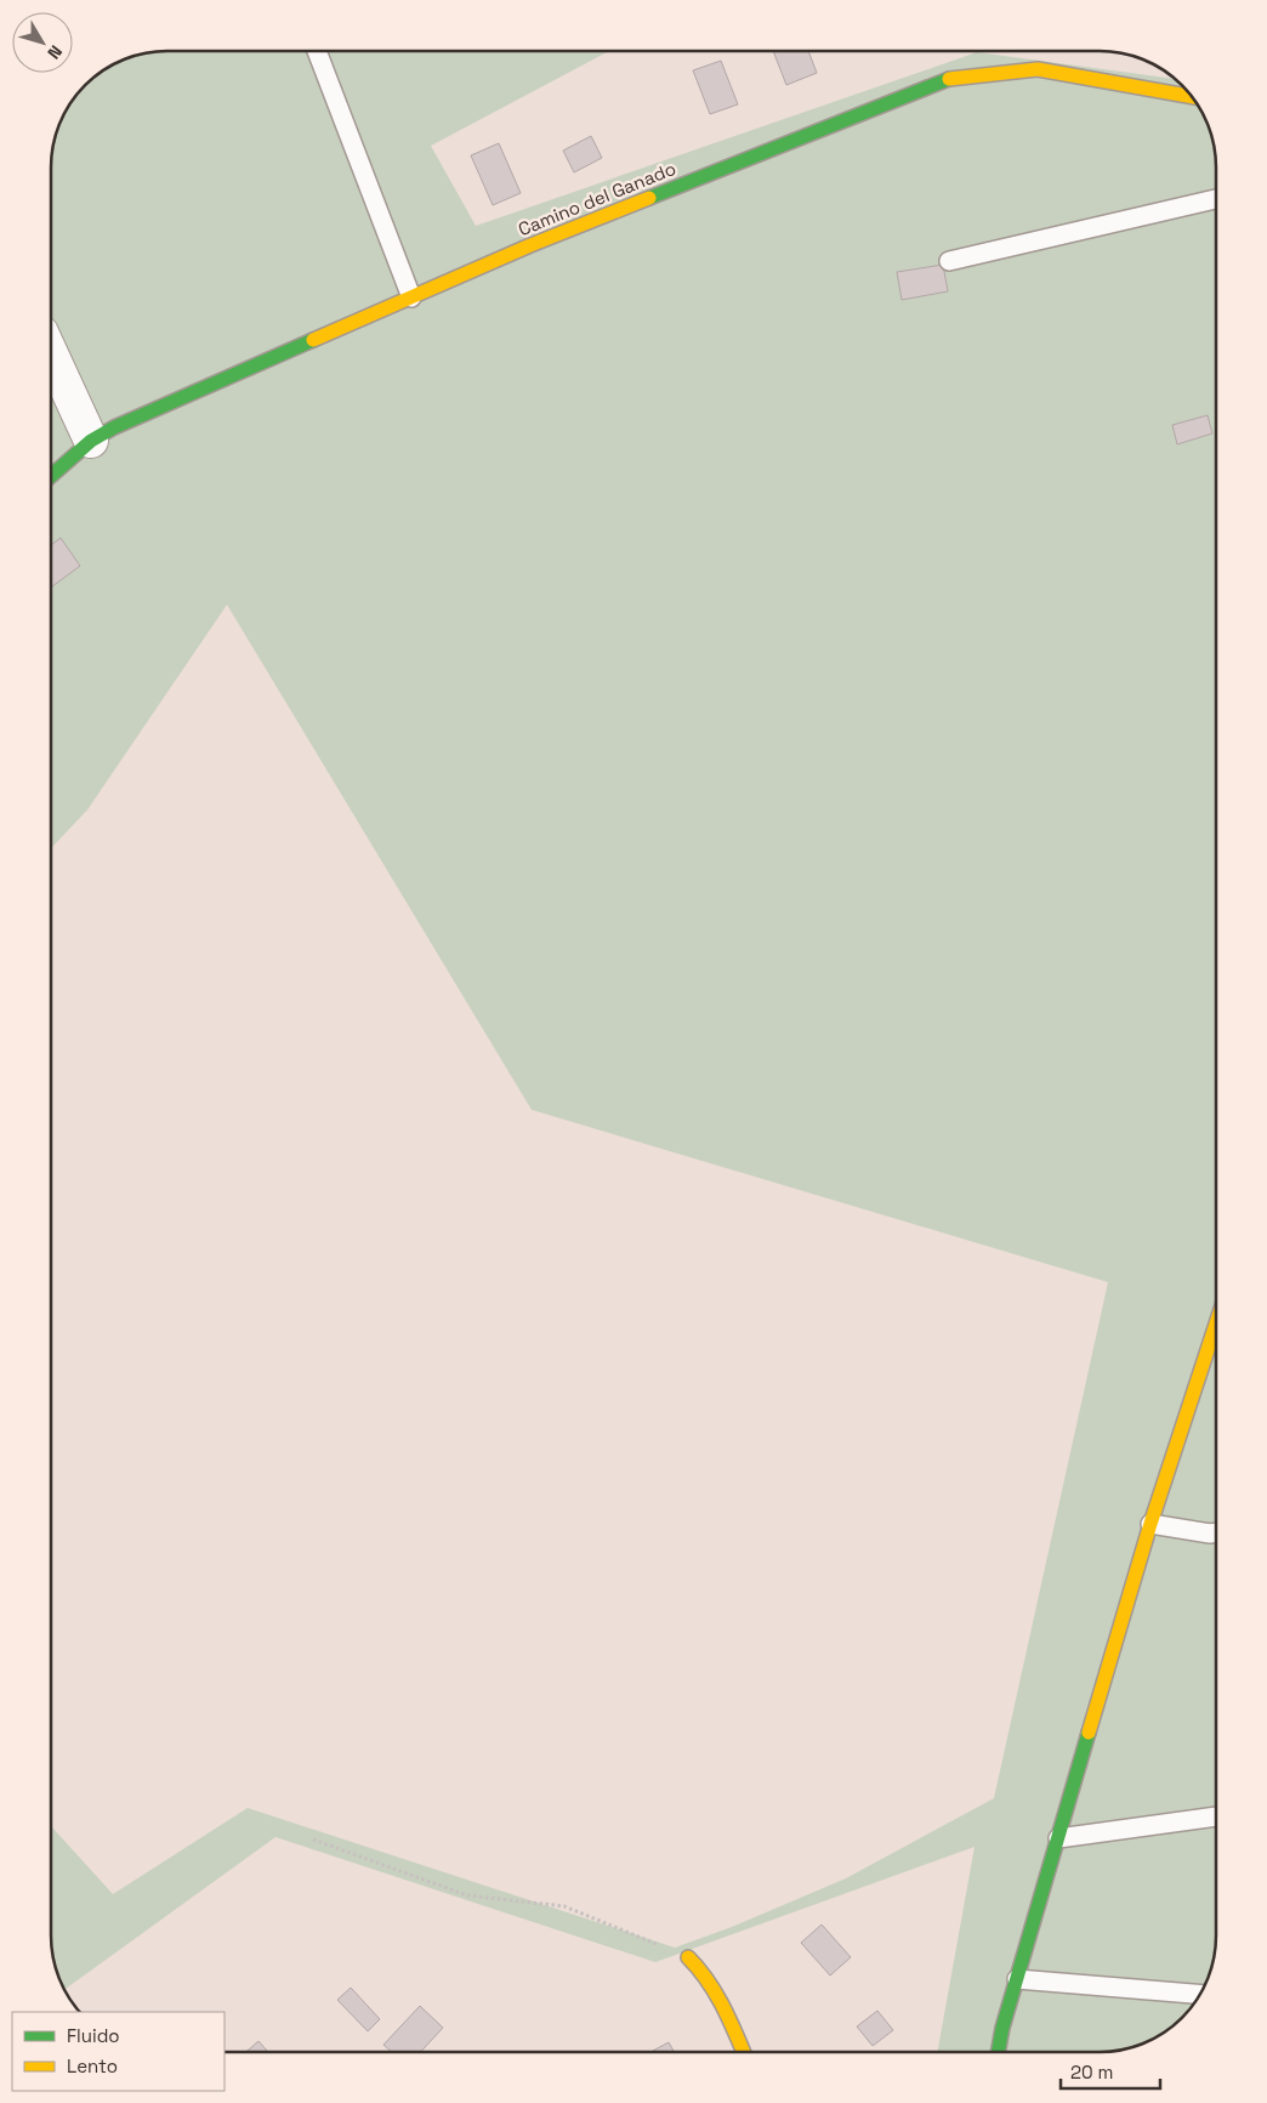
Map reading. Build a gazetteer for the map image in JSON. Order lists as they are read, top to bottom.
{
  "streets": {
    "street": ["Camino del Ganado"]
  },
  "legend": ["Fluido", "Lento"],
  "scale_bar": "20 m",
  "north": "bottom right"
}
